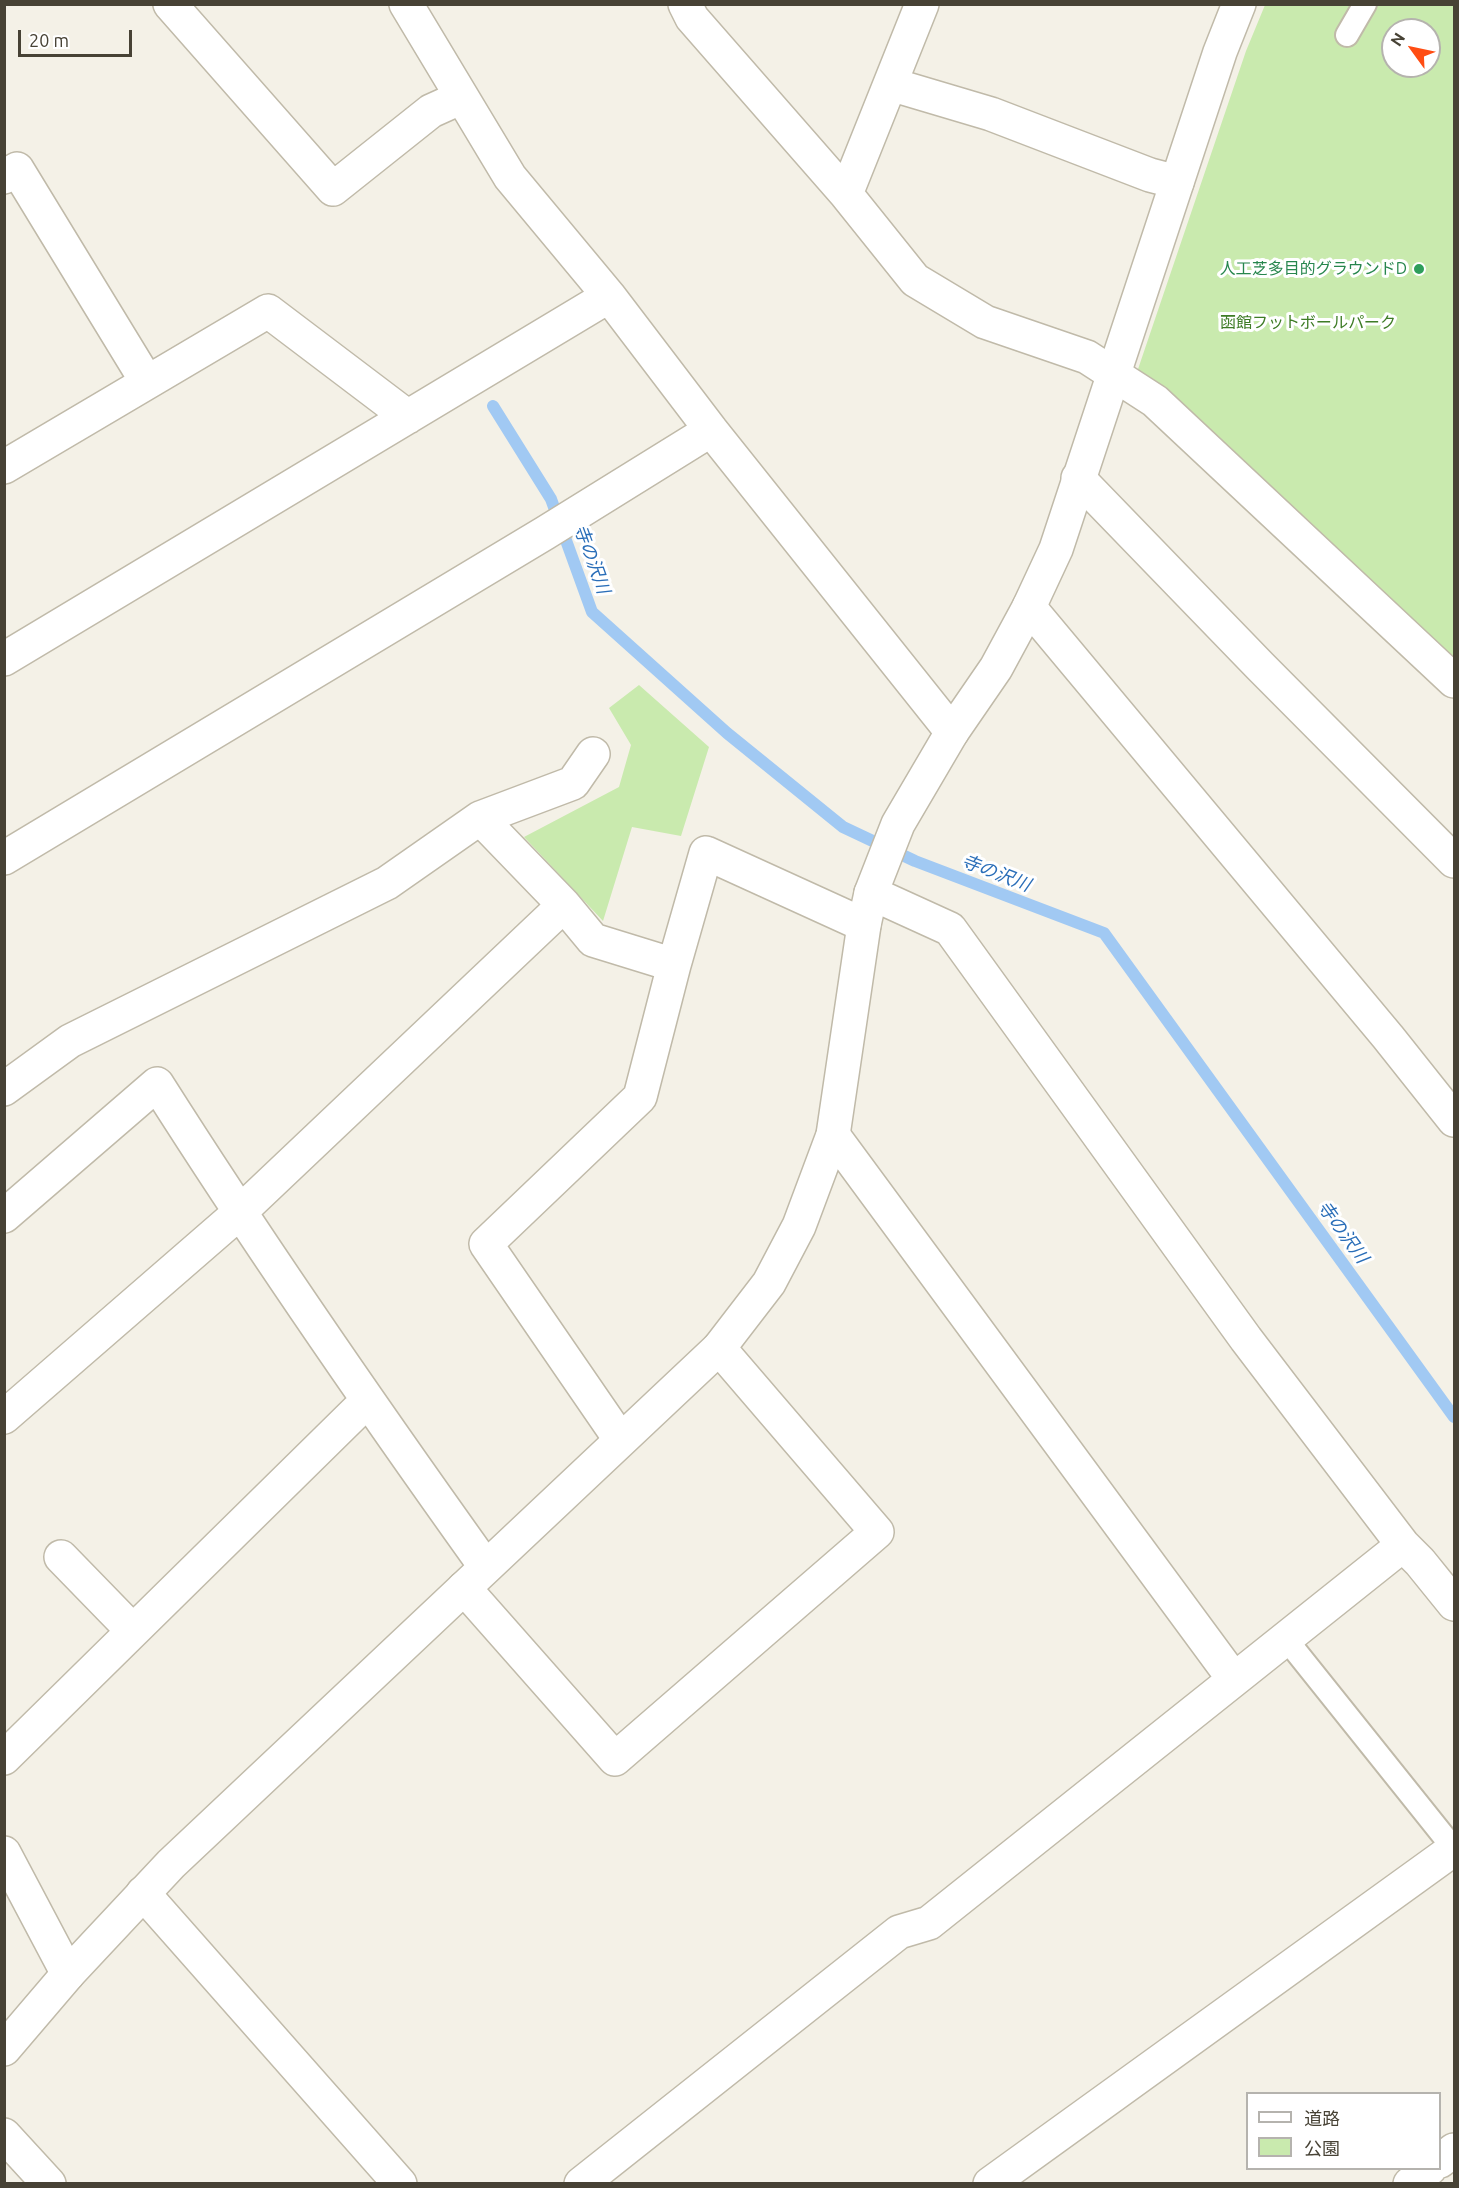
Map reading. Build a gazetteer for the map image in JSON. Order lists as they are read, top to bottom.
{
  "water": ["寺の沢川"],
  "parks": ["函館フットボールパーク"],
  "places": ["人工芝多目的グラウンドD"],
  "legend": ["道路", "公園"],
  "scale_bar": "20 m",
  "north": "top left"
}
